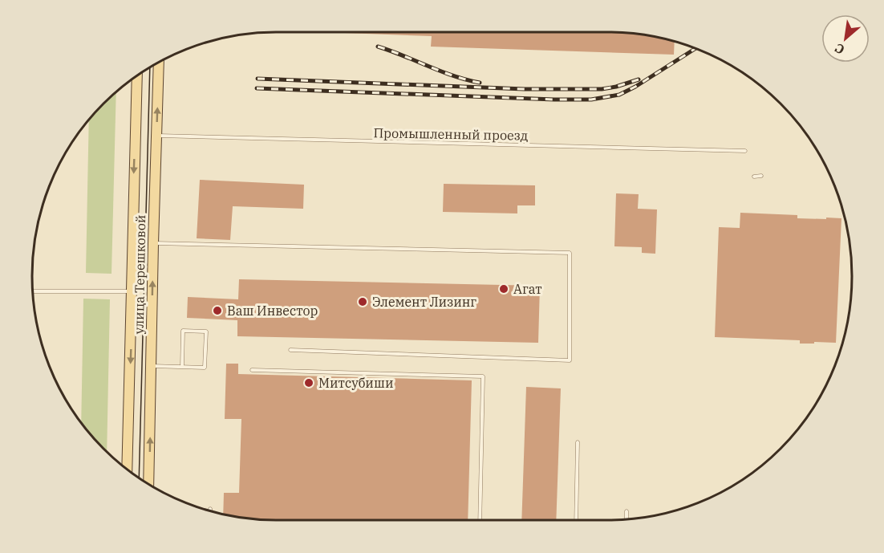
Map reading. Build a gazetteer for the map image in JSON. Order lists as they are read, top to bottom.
{
  "streets": {
    "main road": ["улица Терешковой"],
    "lane": ["Промышленный проезд"]
  },
  "crossings": [
    ["Промышленный проезд", "улица Терешковой"]
  ],
  "places": [
    "Агат",
    "Элемент Лизинг",
    "Ваш Инвестор",
    "Митсубиши"
  ],
  "north": "bottom left"
}
